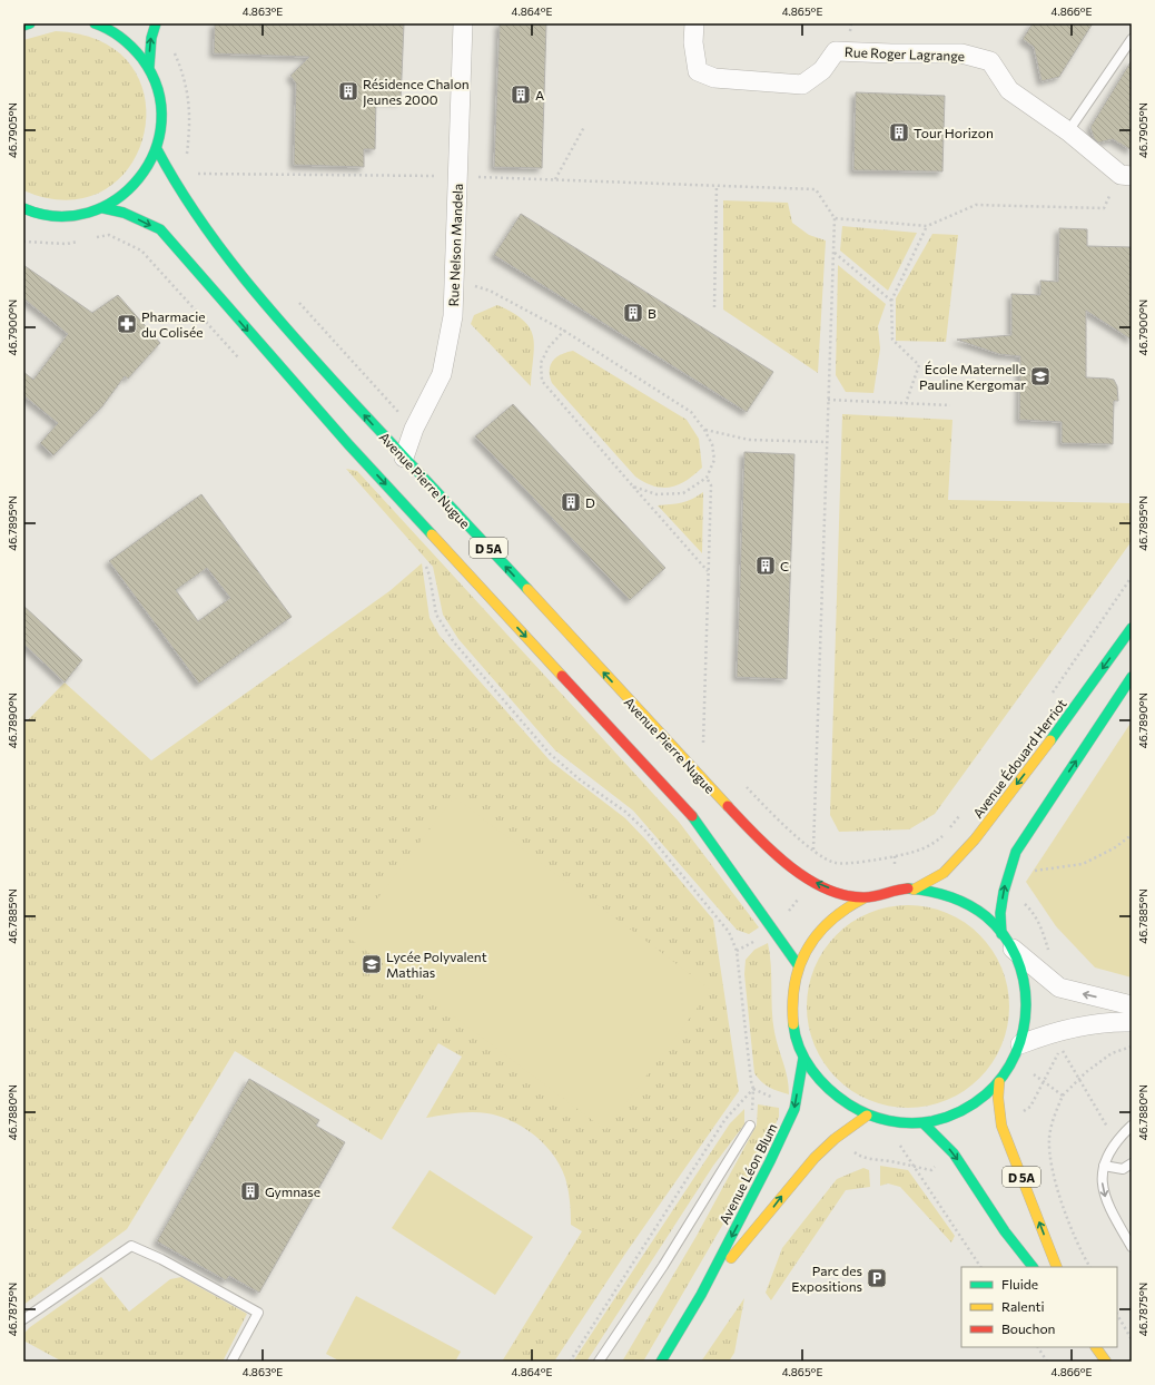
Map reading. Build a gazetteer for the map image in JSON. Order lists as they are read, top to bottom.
{
  "streets": {
    "main road": [
      "Avenue Pierre Nugue",
      "D 5A",
      "Avenue Édouard Herriot",
      "Avenue Léon Blum"
    ],
    "street": ["Rue Roger Lagrange", "Rue Nelson Mandela"]
  },
  "crossings": [
    ["Rue Nelson Mandela", "Avenue Pierre Nugue"]
  ],
  "places": {
    "building": [
      "Résidence Chalon Jeunes 2000",
      "A",
      "Tour Horizon",
      "B",
      "D",
      "C",
      "Gymnase"
    ],
    "pharmacy": ["Pharmacie du Colisée"],
    "school or university": ["École Maternelle Pauline Kergomar", "Lycée Polyvalent Mathias"],
    "parking": ["Parc des Expositions"]
  },
  "legend": ["Fluide", "Ralenti", "Bouchon"],
  "coordinates": [
    "4.863°E",
    "4.864°E",
    "4.865°E",
    "4.866°E",
    "46.7905°N",
    "46.7900°N",
    "46.7895°N",
    "46.7890°N",
    "46.7885°N",
    "46.7880°N",
    "46.7875°N"
  ]
}
